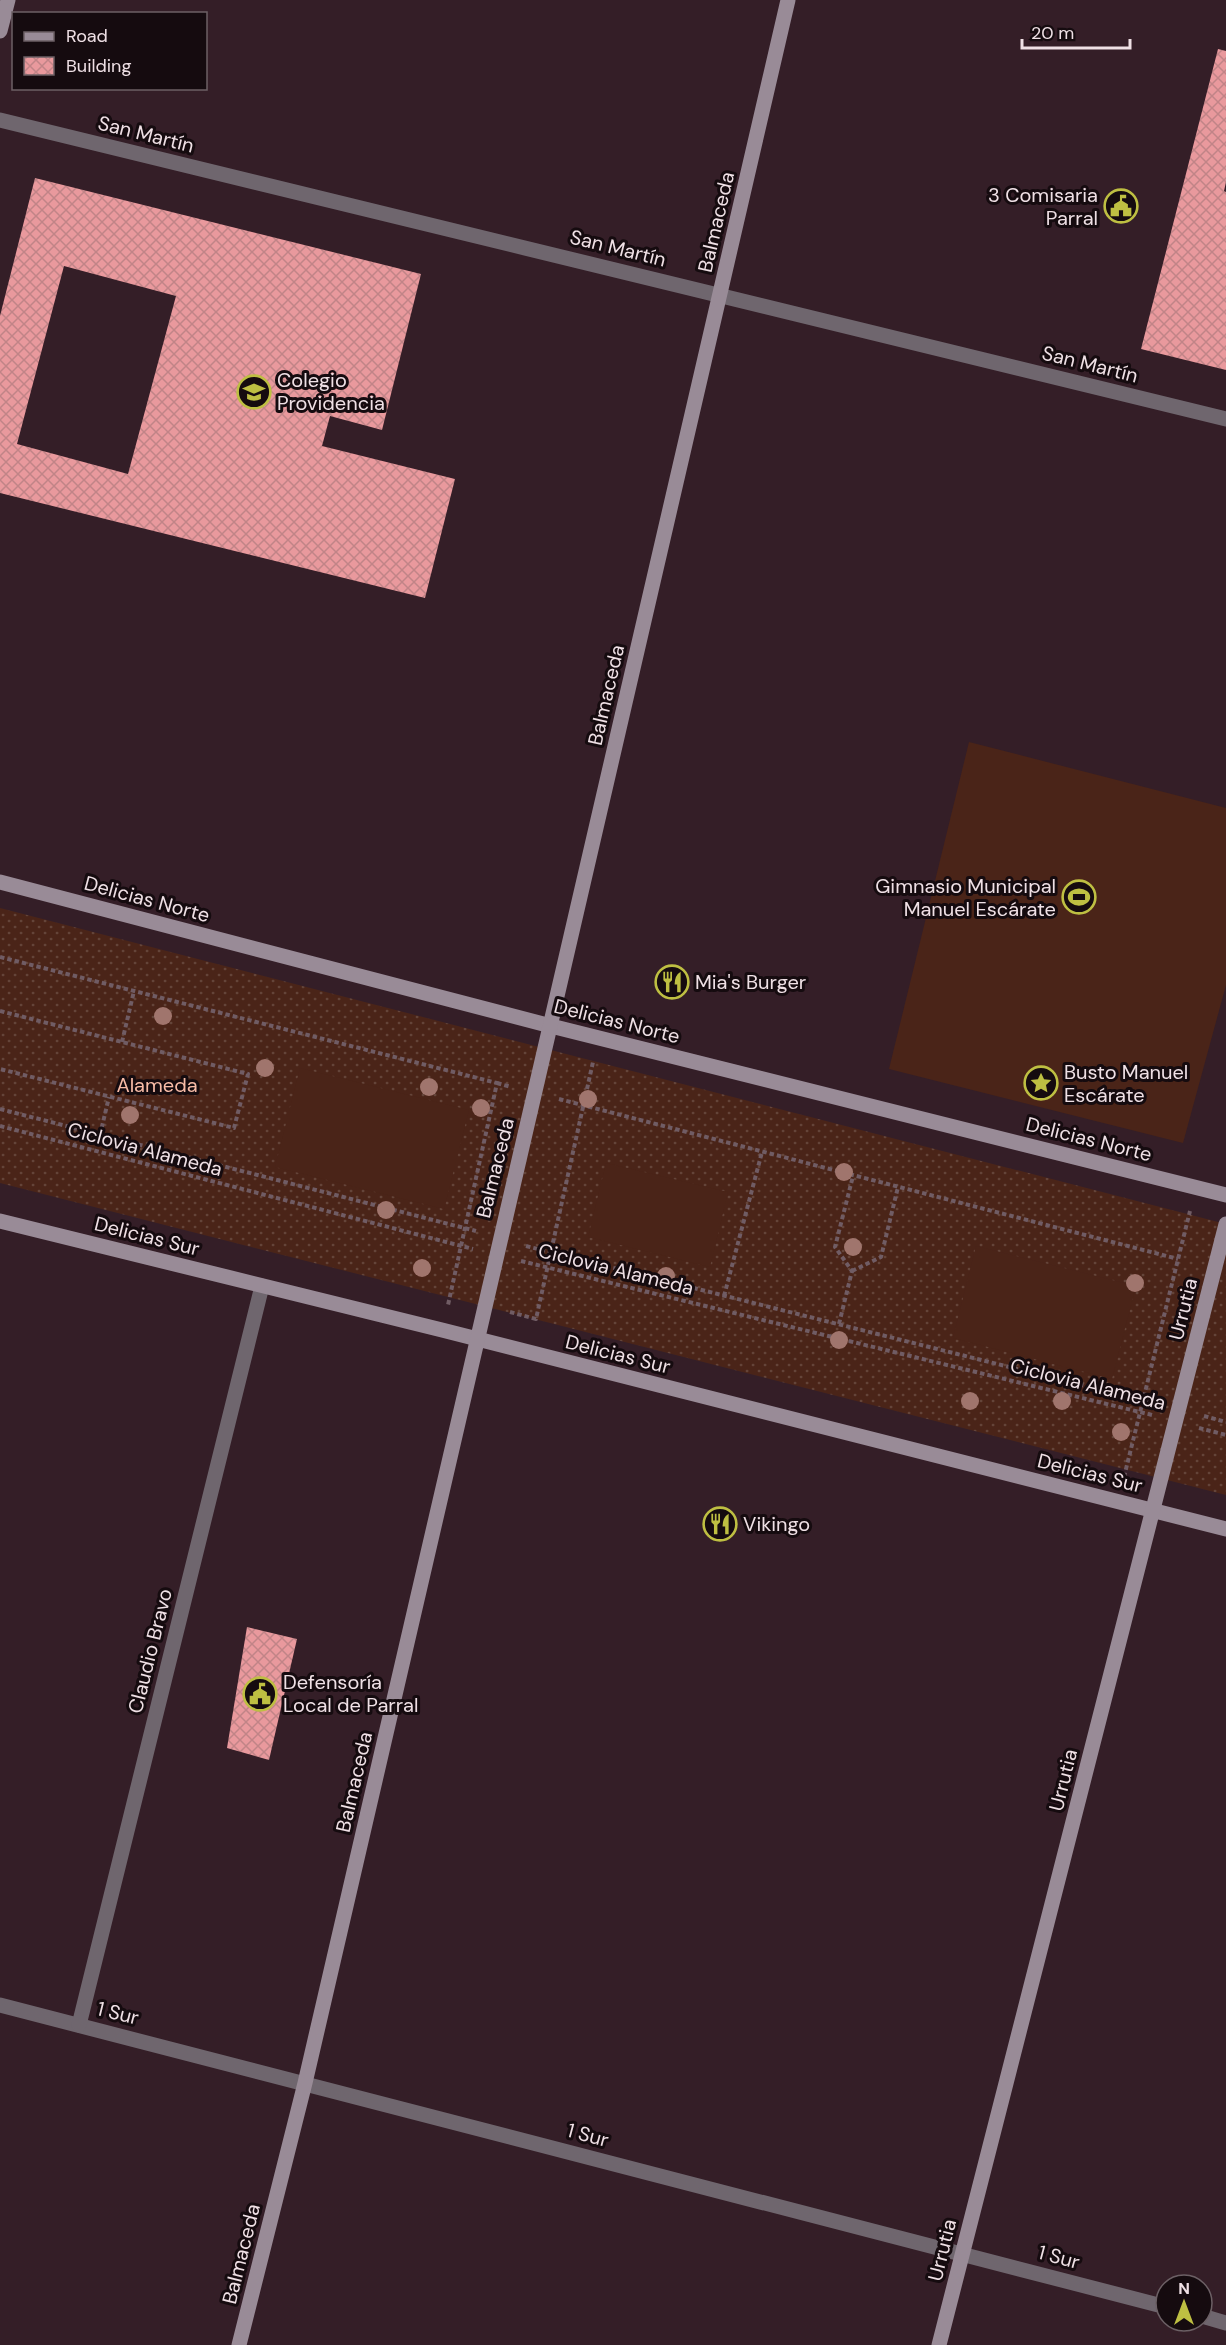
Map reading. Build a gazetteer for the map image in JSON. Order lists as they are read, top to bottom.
{
  "streets": {
    "street": [
      "San Martín",
      "Balmaceda",
      "Delicias Norte",
      "Delicias Sur",
      "Urrutia",
      "Claudio Bravo",
      "1 Sur"
    ],
    "path": ["Ciclovia Alameda"]
  },
  "crossings": [
    ["San Martín", "Balmaceda"],
    ["Balmaceda", "Delicias Norte"],
    ["Balmaceda", "Ciclovia Alameda"],
    ["Balmaceda", "Delicias Sur"],
    ["Balmaceda", "1 Sur"],
    ["Ciclovia Alameda", "Urrutia"],
    ["Delicias Sur", "Urrutia"],
    ["Delicias Sur", "Claudio Bravo"],
    ["Urrutia", "1 Sur"],
    ["Claudio Bravo", "1 Sur"]
  ],
  "parks": ["Alameda"],
  "places": {
    "public building": ["3 Comisaria Parral", "Defensoría Local de Parral"],
    "school or university": ["Colegio Providencia"],
    "sports": ["Gimnasio Municipal Manuel Escárate"],
    "restaurant": ["Mia's Burger", "Vikingo"],
    "place": ["Busto Manuel Escárate"]
  },
  "legend": ["Road", "Building"],
  "scale_bar": "20 m",
  "north": "top"
}
